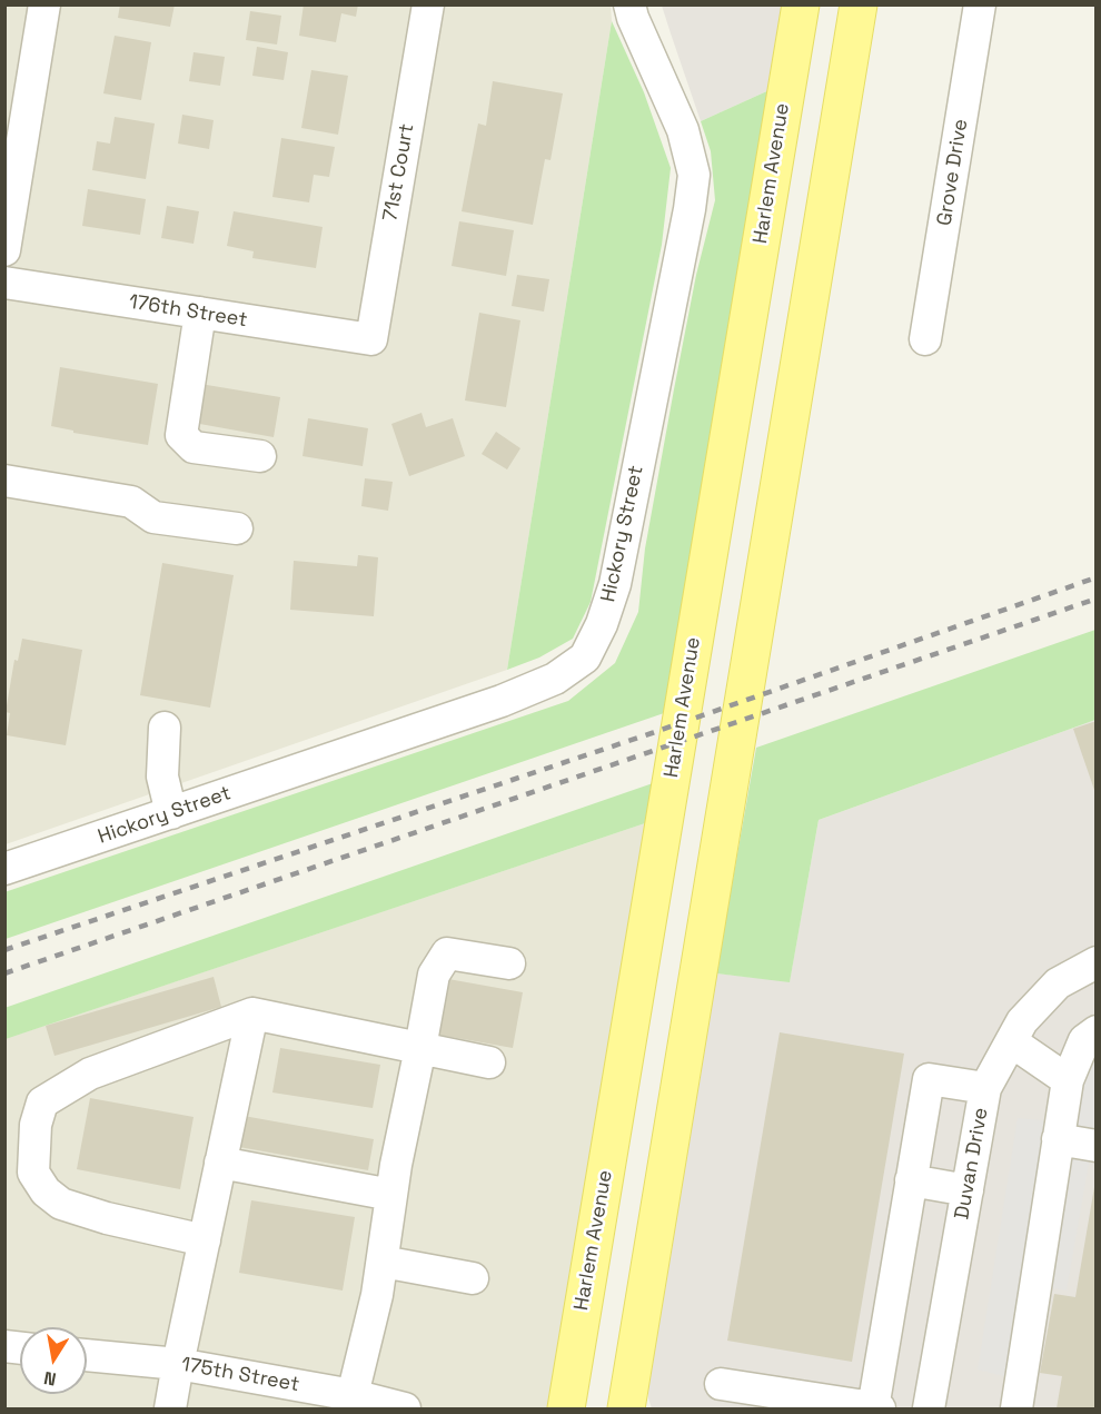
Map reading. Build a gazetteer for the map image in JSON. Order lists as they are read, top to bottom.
{
  "streets": {
    "main road": ["Harlem Avenue"],
    "street": [
      "71st Court",
      "Grove Drive",
      "176th Street",
      "Hickory Street",
      "Duvan Drive",
      "175th Street"
    ]
  },
  "crossings": [
    ["71st Court", "176th Street"]
  ],
  "north": "bottom"
}
